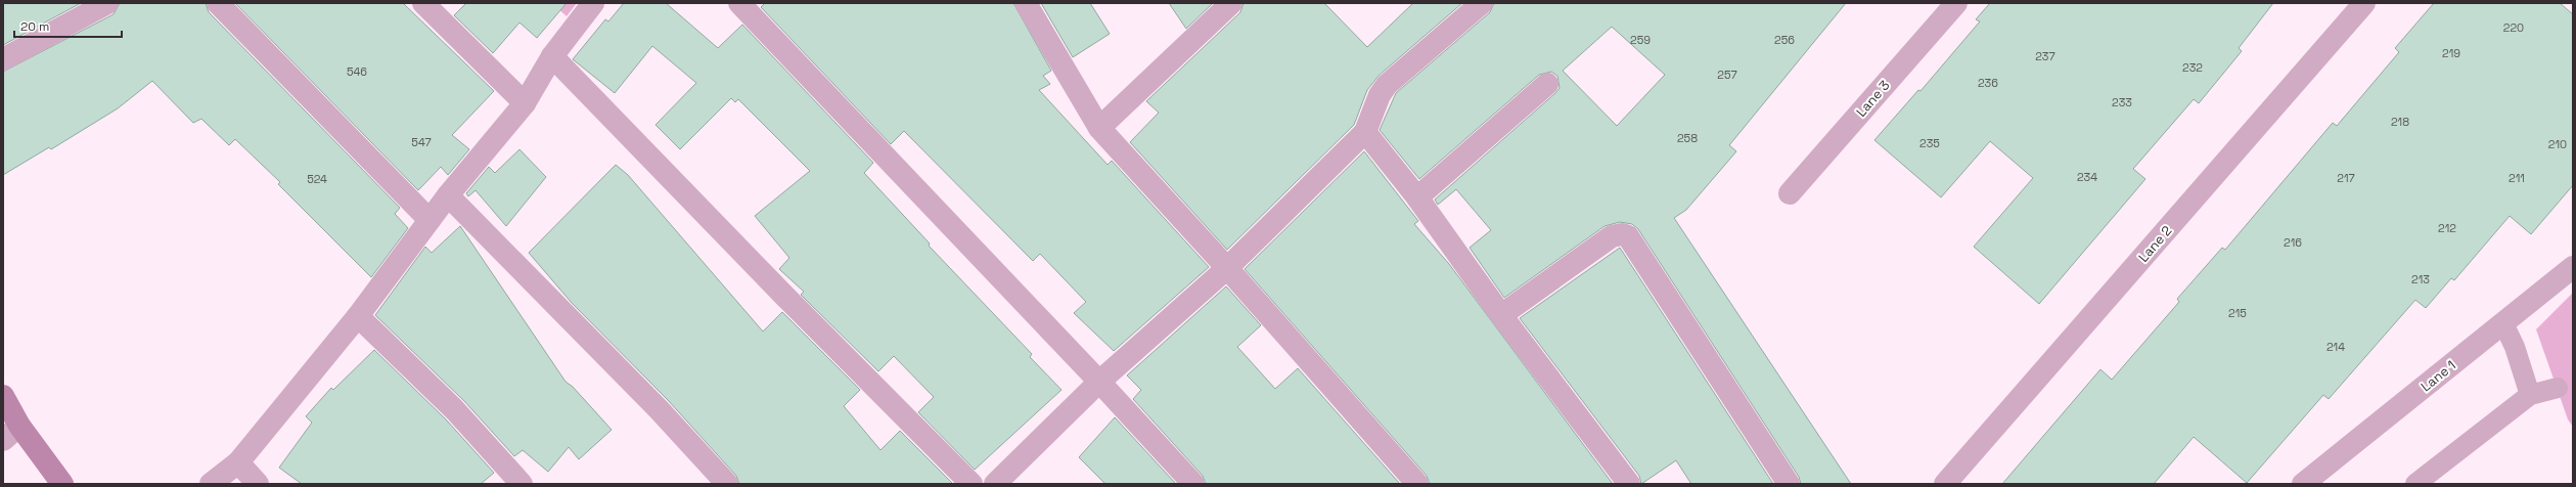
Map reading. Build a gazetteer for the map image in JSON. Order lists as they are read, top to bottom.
{
  "streets": {
    "street": ["Lane 3", "Lane 2", "Lane 1"]
  },
  "house_numbers": [
    "220",
    "259",
    "256",
    "219",
    "237",
    "232",
    "546",
    "257",
    "236",
    "233",
    "218",
    "258",
    "547",
    "235",
    "210",
    "234",
    "217",
    "211",
    "524",
    "212",
    "216",
    "213",
    "215",
    "214"
  ],
  "scale_bar": "20 m"
}
